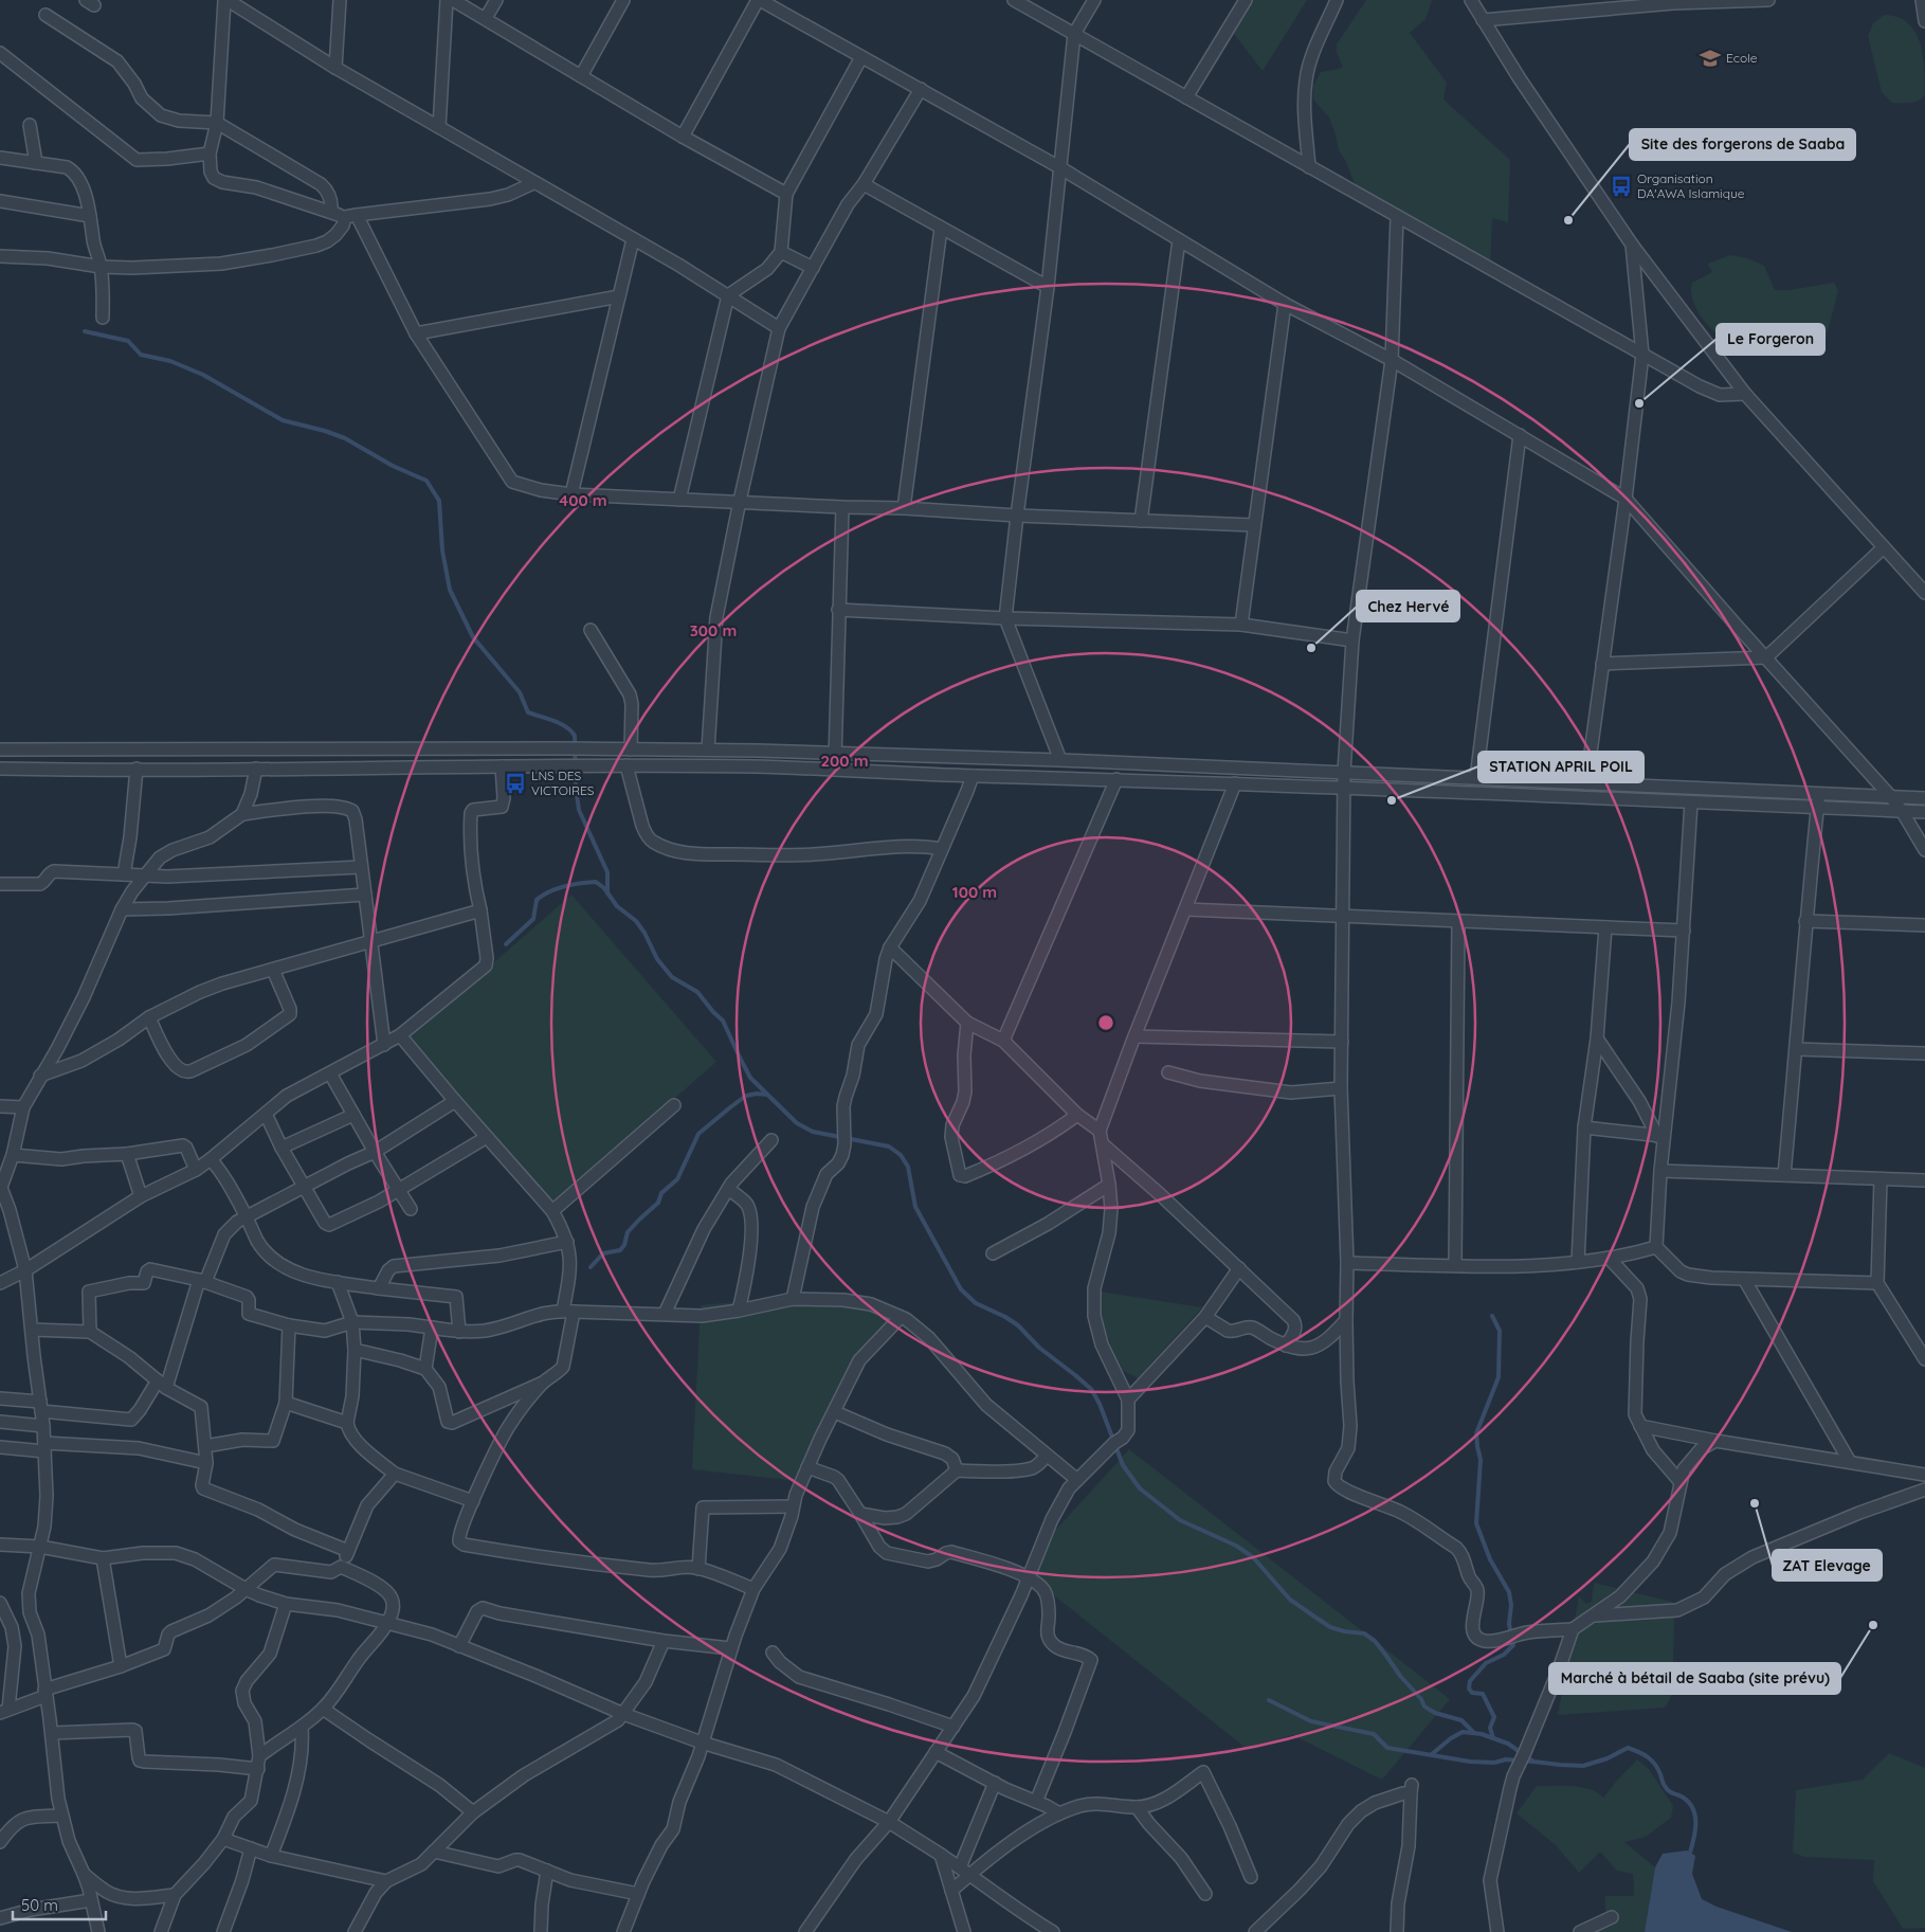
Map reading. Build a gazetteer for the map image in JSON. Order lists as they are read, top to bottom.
{
  "places": {
    "school or university": ["Ecole"],
    "bus stop": ["Organisation DA'AWA Islamique", "LNS DES VICTOIRES"],
    "other": [
      "Site des forgerons de Saaba",
      "Le Forgeron",
      "Chez Hervé",
      "STATION APRIL POIL",
      "ZAT Elevage",
      "Marché à bétail de Saaba (site prévu)"
    ]
  },
  "scale_bar": "50 m",
  "rings": [
    "400 m",
    "300 m",
    "200 m",
    "100 m"
  ]
}
